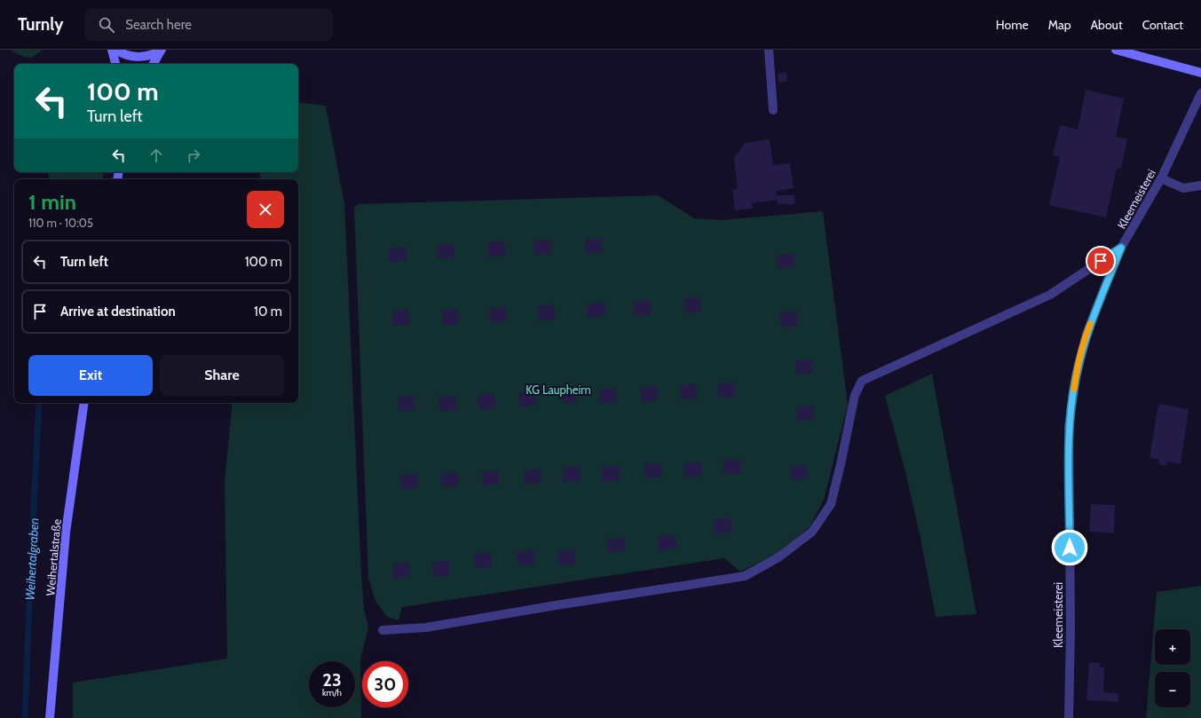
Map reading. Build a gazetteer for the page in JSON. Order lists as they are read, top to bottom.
{
  "streets": {
    "street": ["Kleemeisterei", "Weihertalstraße"]
  },
  "water": ["Weihertalgraben"],
  "parks": ["KG Laupheim"],
  "page": {
    "header": "Turnly",
    "search": "Search here",
    "nav": [
      "Home",
      "Map",
      "About",
      "Contact"
    ],
    "turn": ["100 m", "Turn left"],
    "heading": ["1 min", "110 m · 10:05"],
    "list": [
      {
        "name": "Turn left",
        "value": "100 m"
      },
      {
        "name": "Arrive at destination",
        "value": "10 m"
      }
    ],
    "buttons": ["Exit", "Share"],
    "map_buttons": ["+", "−"],
    "speed": "23 km/h",
    "limit": "30"
  }
}
